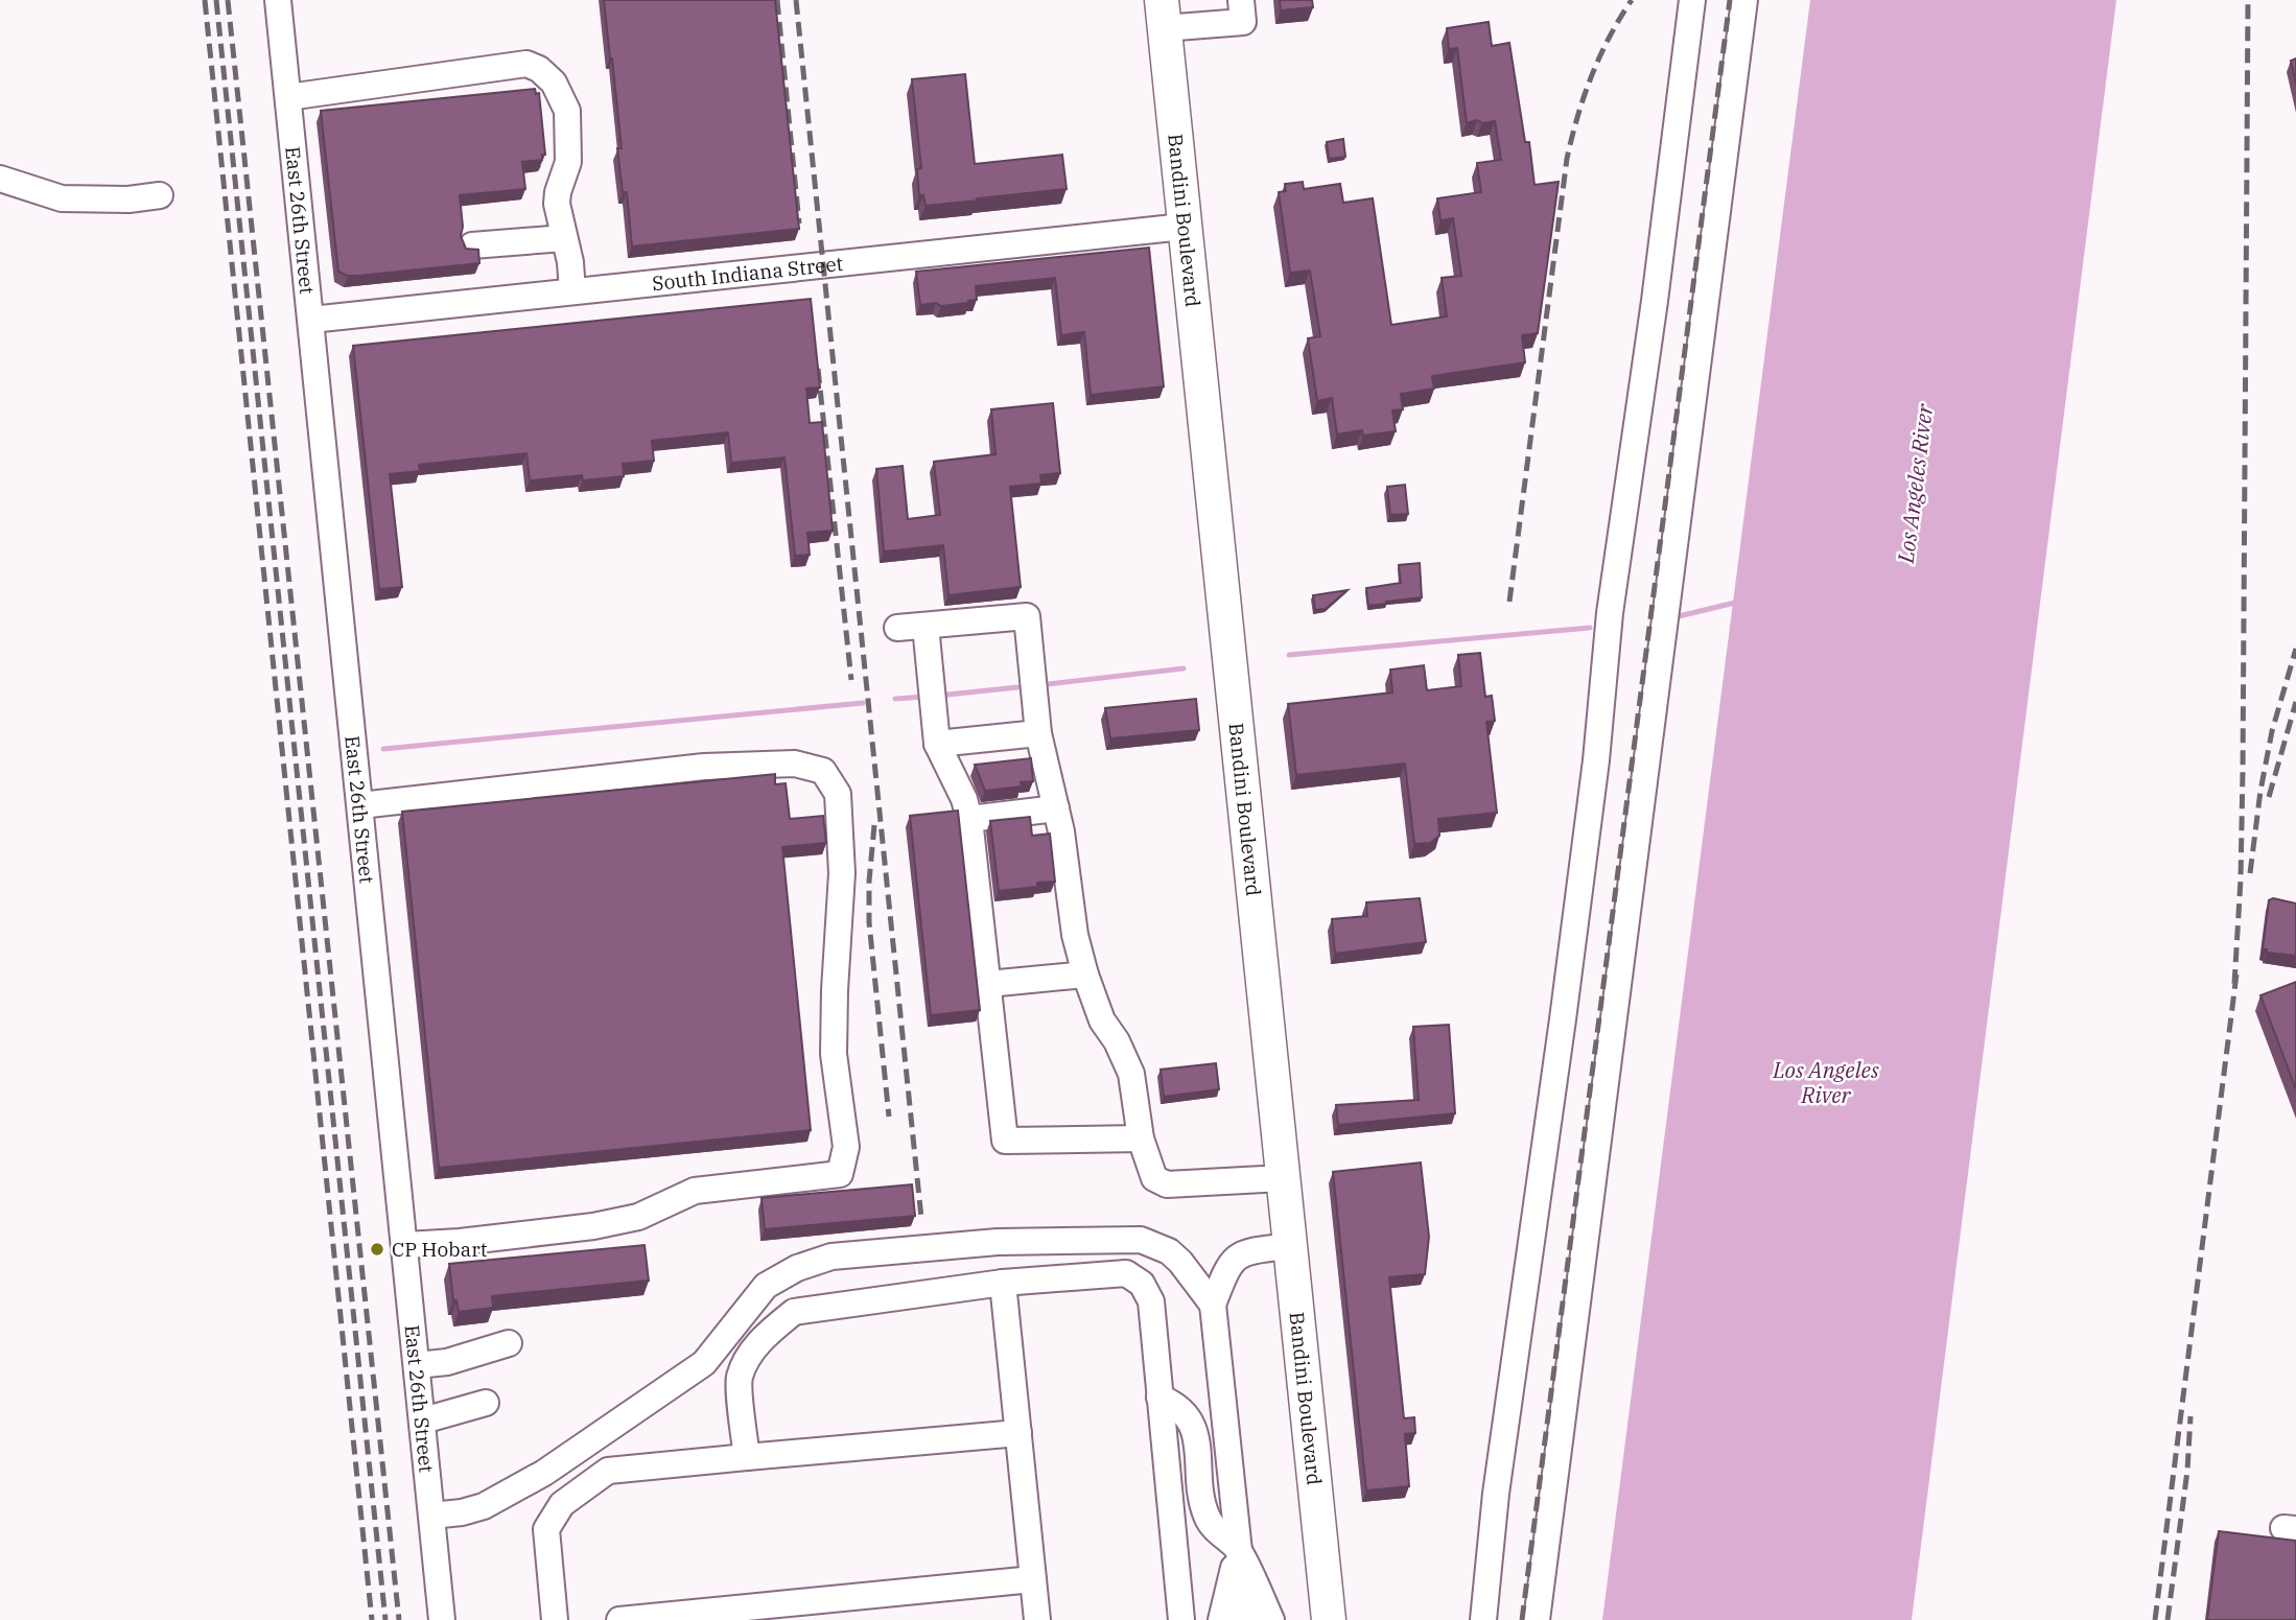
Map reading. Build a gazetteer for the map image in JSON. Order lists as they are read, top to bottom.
{
  "streets": {
    "main road": ["Bandini Boulevard"],
    "street": ["East 26th Street", "South Indiana Street"]
  },
  "crossings": [
    ["East 26th Street", "South Indiana Street"],
    ["Bandini Boulevard", "South Indiana Street"]
  ],
  "water": ["Los Angeles River"],
  "places": ["CP Hobart"]
}
